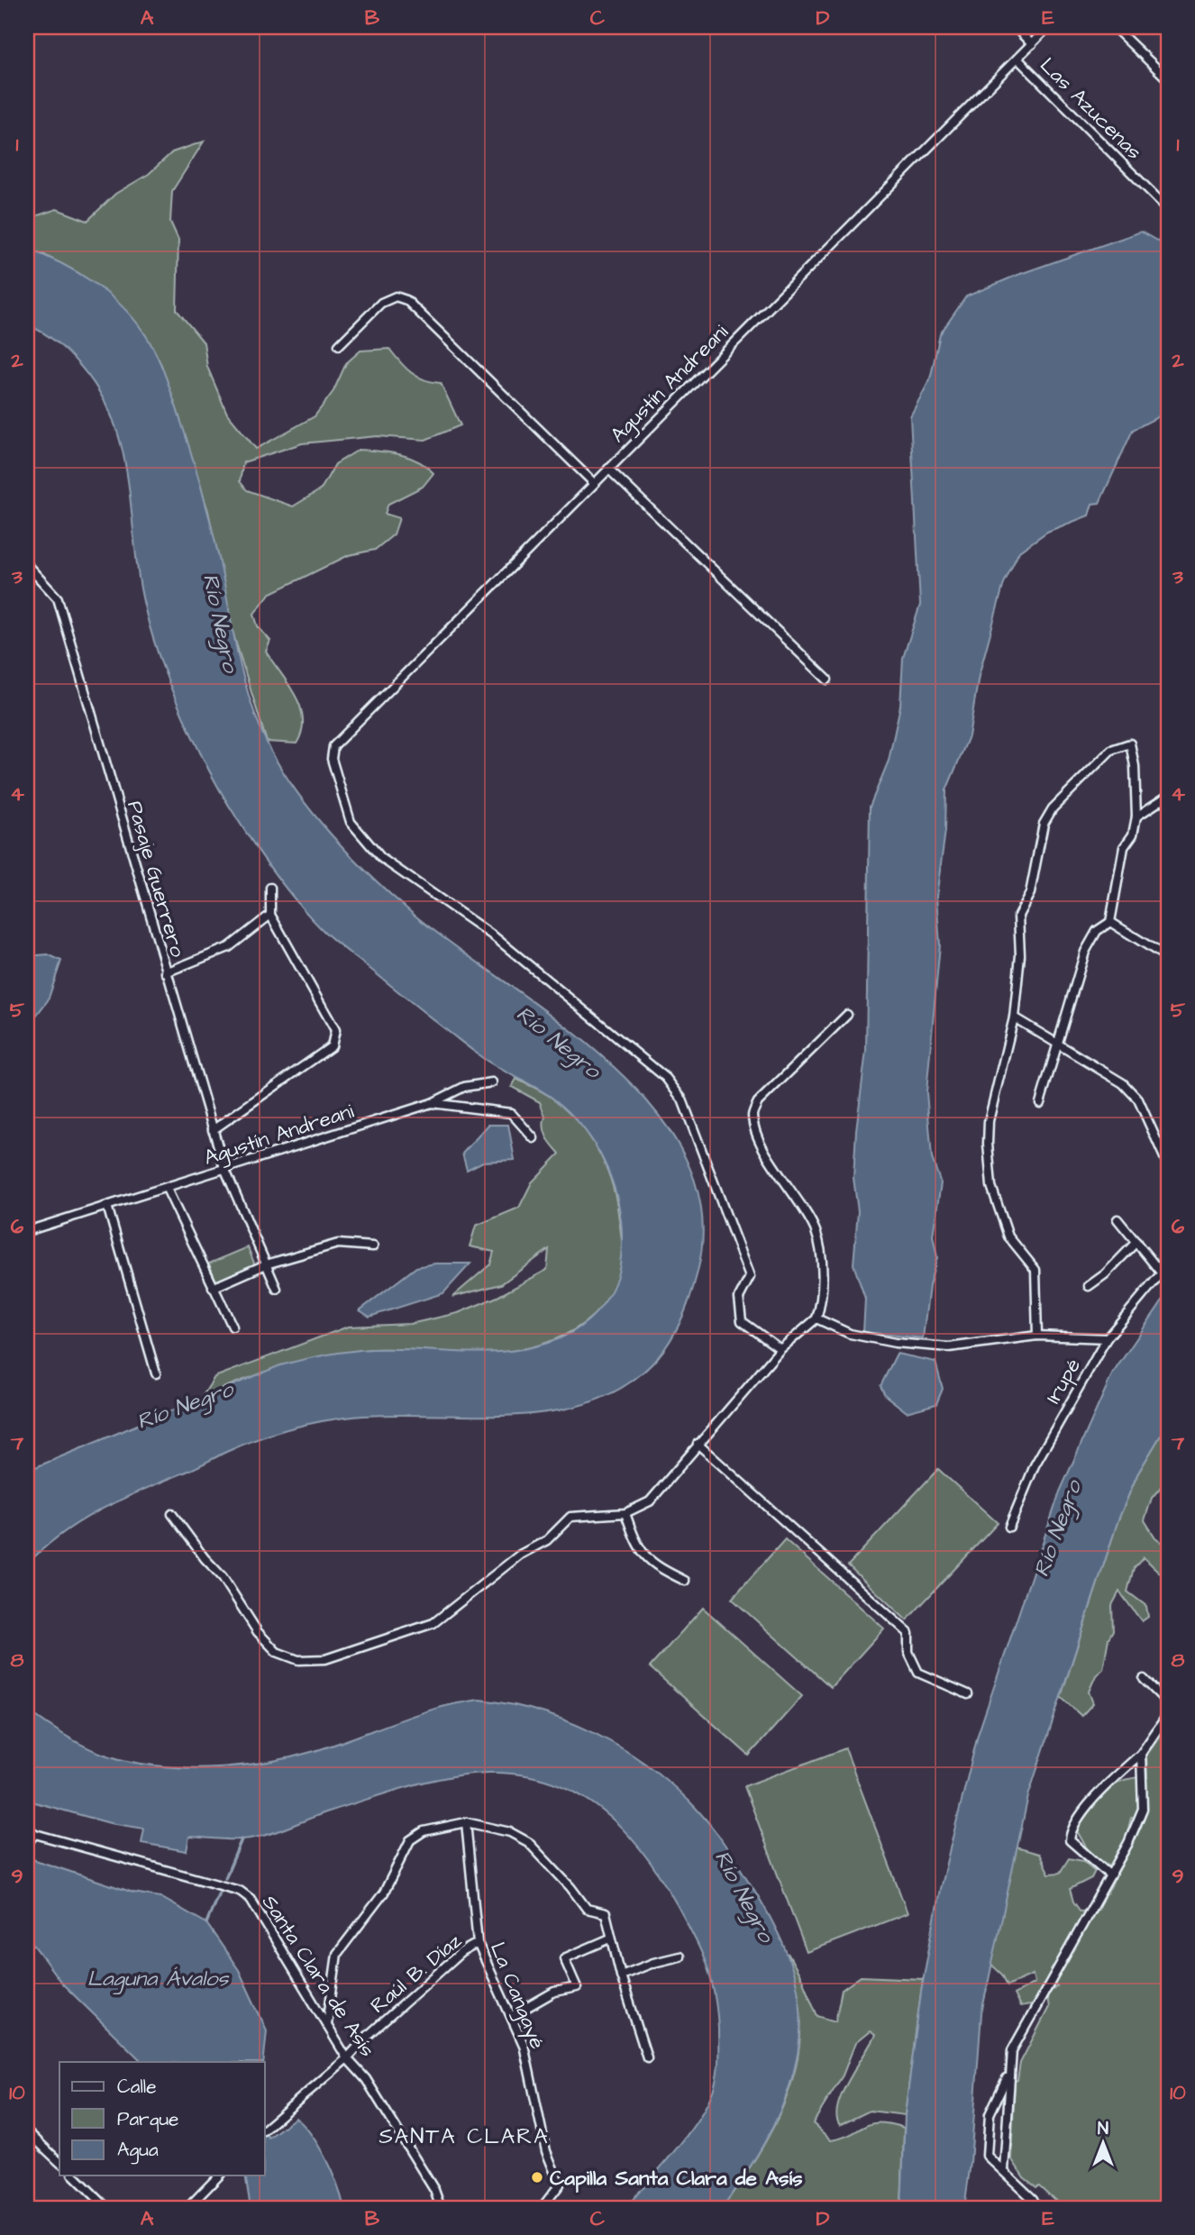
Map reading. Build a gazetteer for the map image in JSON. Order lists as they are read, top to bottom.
{
  "streets": {
    "street": [
      "Las Azucenas",
      "Agustín Andreani",
      "Pasaje Guerrero",
      "Irupé",
      "Raúl B. Díaz",
      "Santa Clara de Asís",
      "La Cangayé"
    ]
  },
  "crossings": [
    ["Las Azucenas", "Agustín Andreani"],
    ["Agustín Andreani", "Pasaje Guerrero"],
    ["Raúl B. Díaz", "Santa Clara de Asís"],
    ["Raúl B. Díaz", "La Cangayé"]
  ],
  "districts": ["SANTA CLARA"],
  "water": ["Río Negro", "Laguna Ávalos"],
  "places": ["Capilla Santa Clara de Asís"],
  "legend": ["Calle", "Parque", "Agua"],
  "north": "top",
  "grid": {
    "columns": [
      "A",
      "B",
      "C",
      "D",
      "E"
    ],
    "rows": [
      "1",
      "2",
      "3",
      "4",
      "5",
      "6",
      "7",
      "8",
      "9",
      "10"
    ]
  }
}
